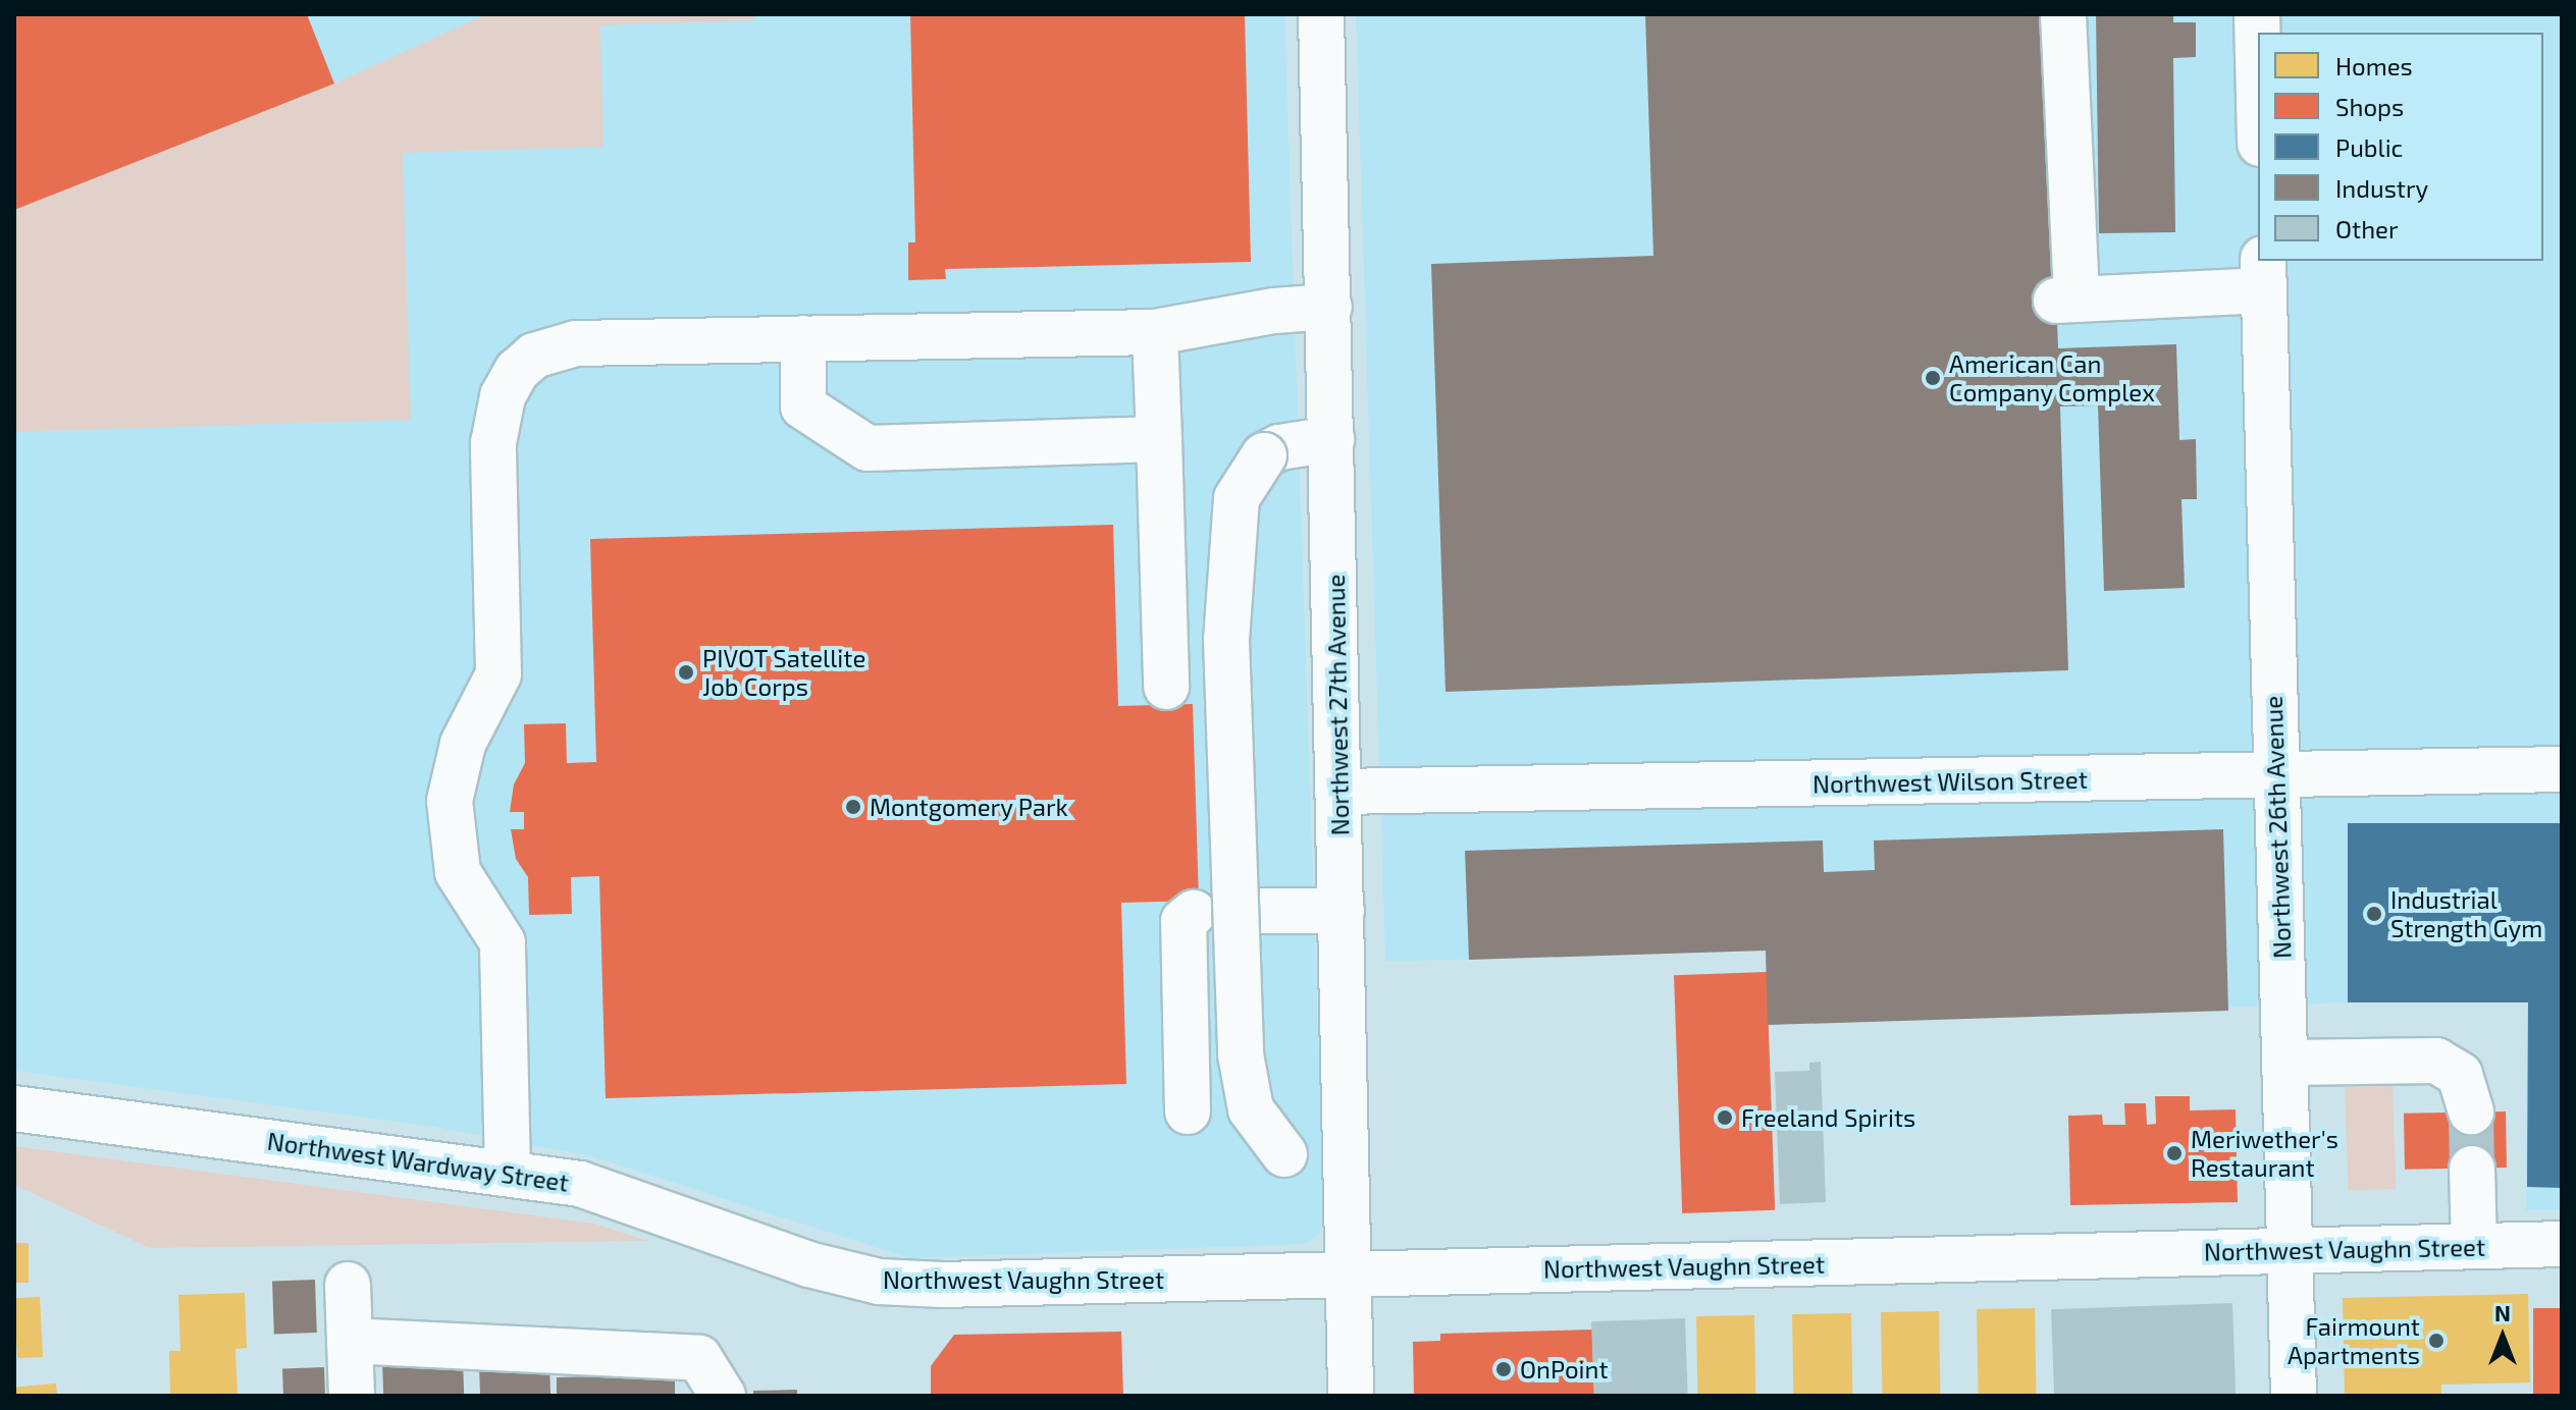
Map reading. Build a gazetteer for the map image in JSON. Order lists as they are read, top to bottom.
{
  "streets": {
    "street": [
      "Northwest 27th Avenue",
      "Northwest Wilson Street",
      "Northwest 26th Avenue",
      "Northwest Wardway Street",
      "Northwest Vaughn Street"
    ]
  },
  "crossings": [
    ["Northwest 27th Avenue", "Northwest Wilson Street"],
    ["Northwest 27th Avenue", "Northwest Vaughn Street"],
    ["Northwest Wilson Street", "Northwest 26th Avenue"],
    ["Northwest 26th Avenue", "Northwest Vaughn Street"],
    ["Northwest Wardway Street", "Northwest Vaughn Street"]
  ],
  "places": [
    "American Can Company Complex",
    "PIVOT Satellite Job Corps",
    "Montgomery Park",
    "Industrial Strength Gym",
    "Freeland Spirits",
    "Meriwether's Restaurant",
    "Fairmount Apartments",
    "OnPoint"
  ],
  "legend": [
    "Homes",
    "Shops",
    "Public",
    "Industry",
    "Other"
  ],
  "north": "top"
}
